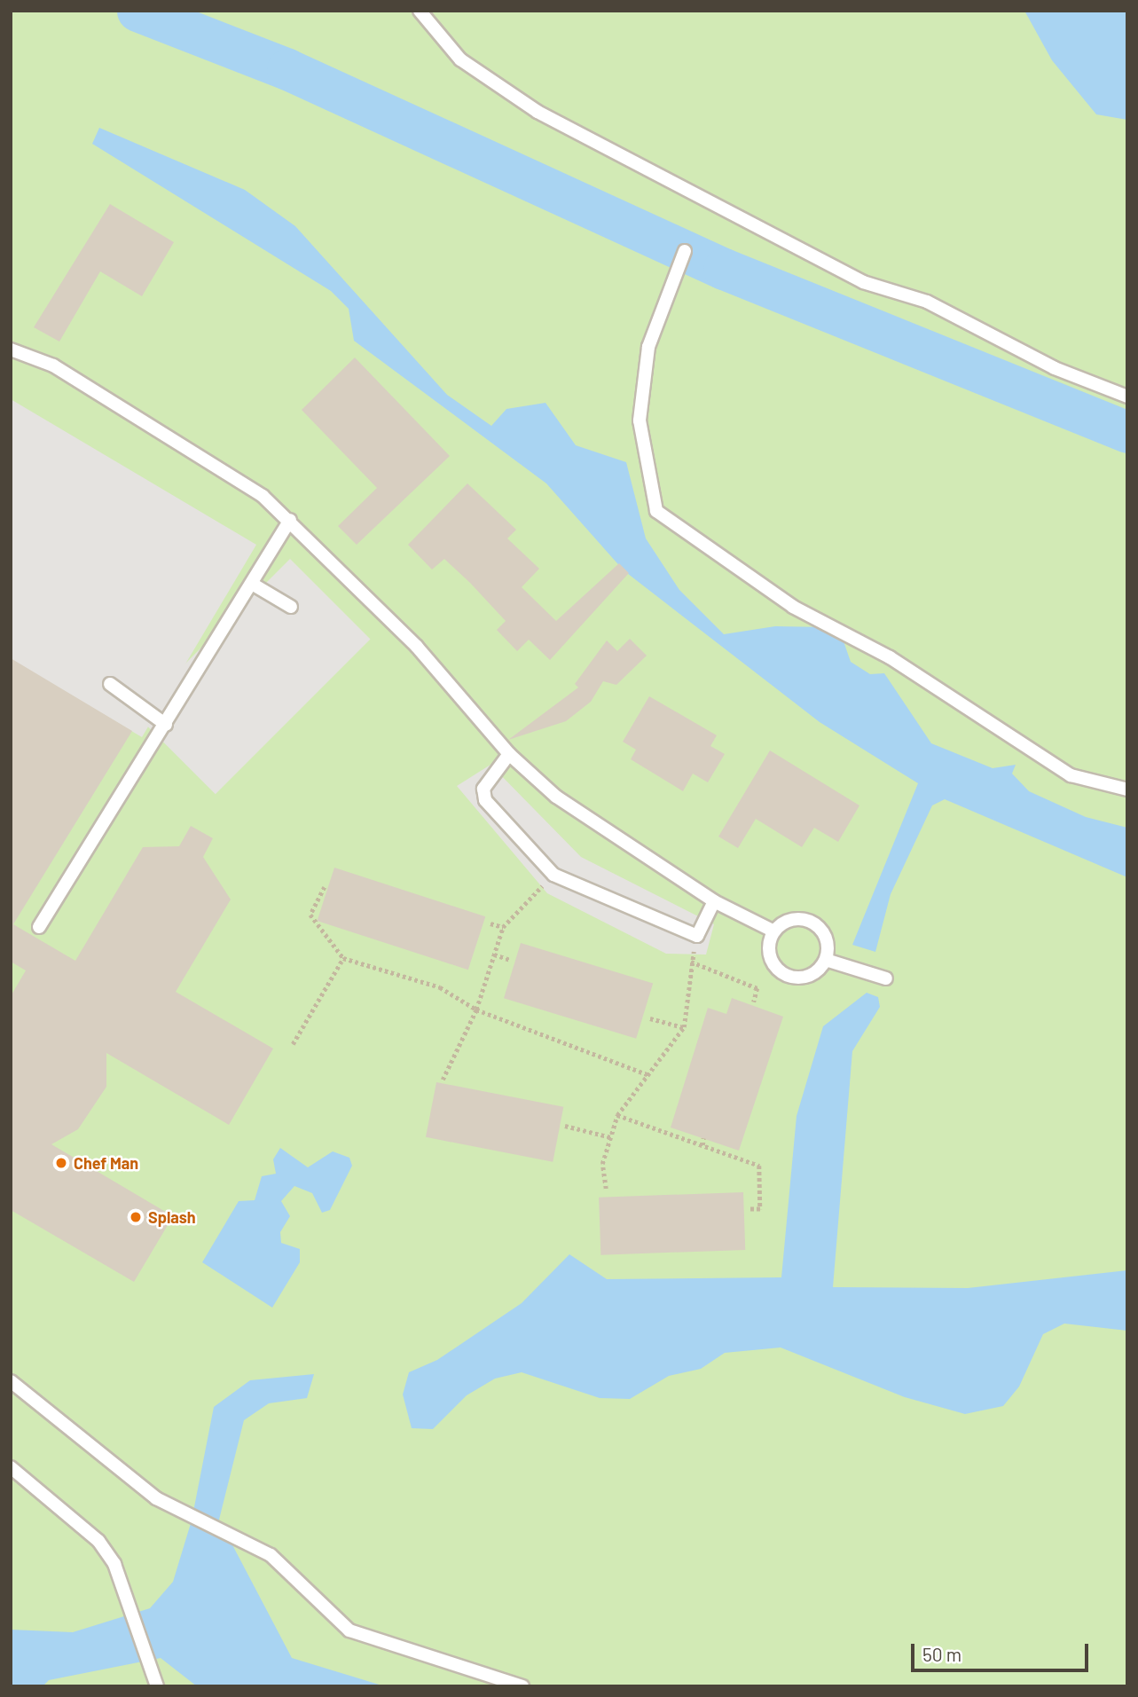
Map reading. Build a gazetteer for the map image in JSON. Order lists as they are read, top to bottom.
{
  "places": ["Chef Man", "Splash"],
  "scale_bar": "50 m"
}
